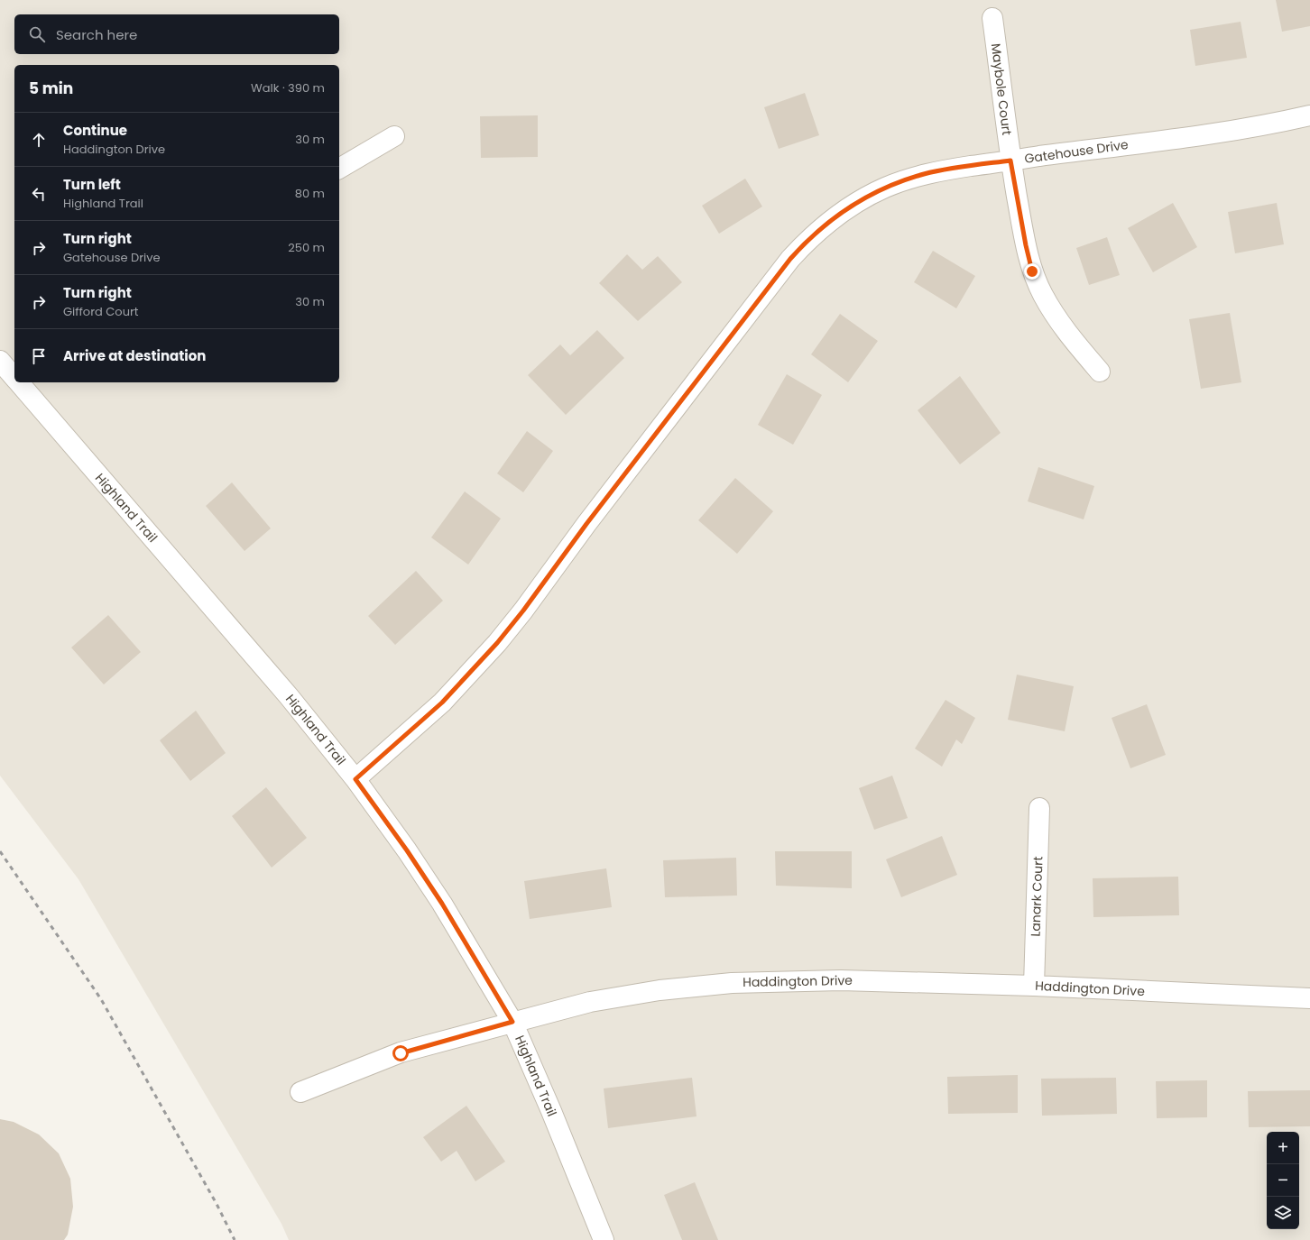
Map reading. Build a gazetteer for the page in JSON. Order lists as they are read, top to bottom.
{
  "streets": {
    "street": [
      "Maybole Court",
      "Gatehouse Drive",
      "Highland Trail",
      "Lanark Court",
      "Haddington Drive"
    ]
  },
  "crossings": [
    ["Maybole Court", "Gatehouse Drive"],
    ["Gatehouse Drive", "Highland Trail"],
    ["Highland Trail", "Haddington Drive"],
    ["Lanark Court", "Haddington Drive"]
  ],
  "page": {
    "search": "Search here",
    "heading": ["5 min", "Walk · 390 m"],
    "list": [
      ["Continue", "Haddington Drive", "30 m"],
      ["Turn left", "Highland Trail", "80 m"],
      ["Turn right", "Gatehouse Drive", "250 m"],
      ["Turn right", "Gifford Court", "30 m"],
      "Arrive at destination"
    ],
    "map_buttons": ["+", "−"]
  }
}
